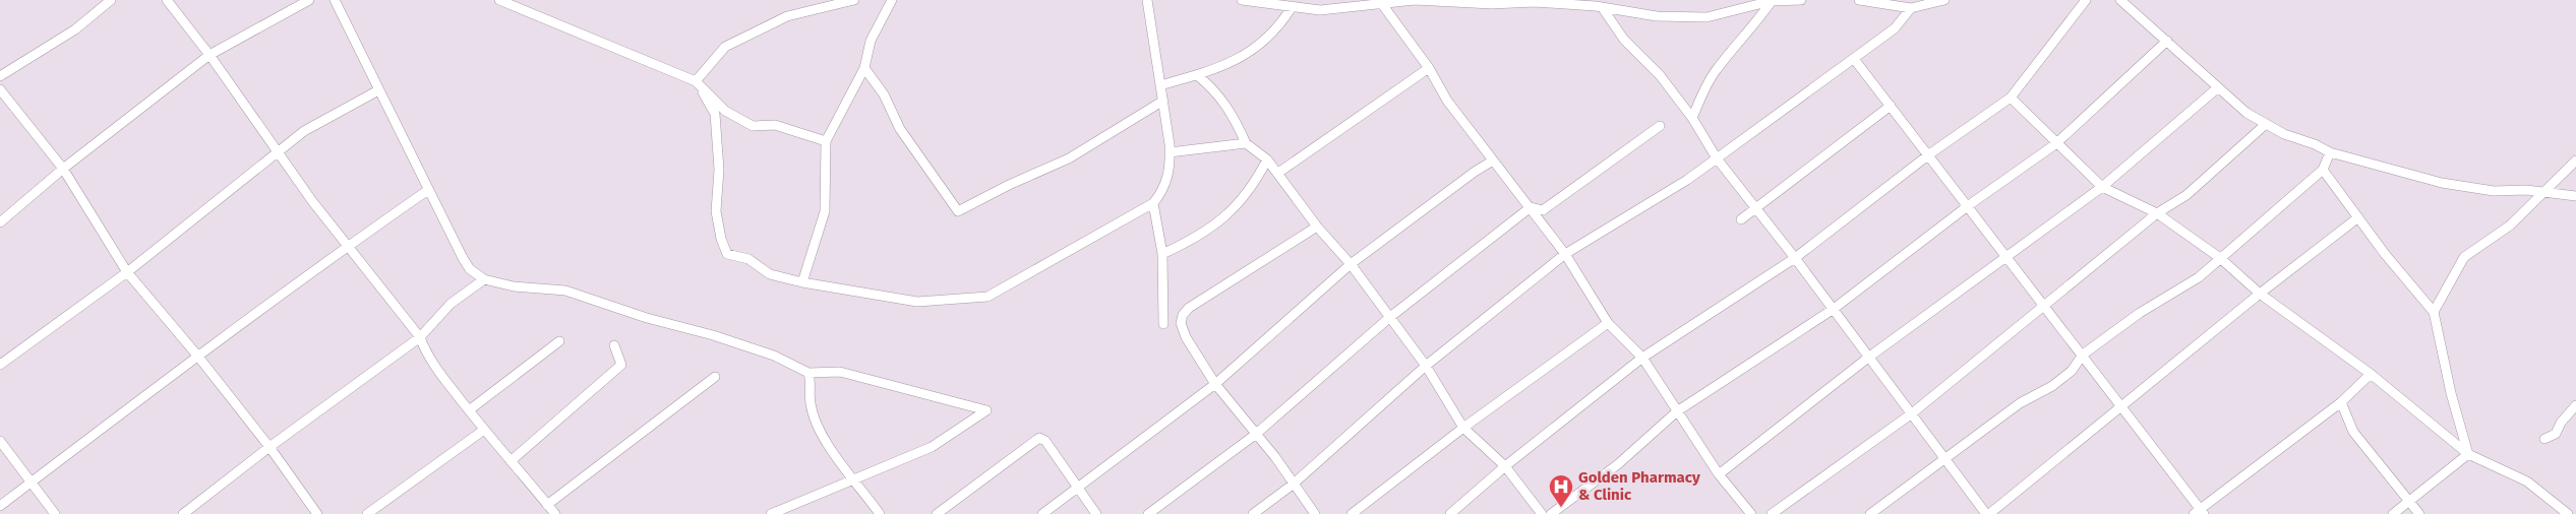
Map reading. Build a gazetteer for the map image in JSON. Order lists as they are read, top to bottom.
{
  "places": {
    "hospital": ["Golden Pharmacy & Clinic"]
  }
}
